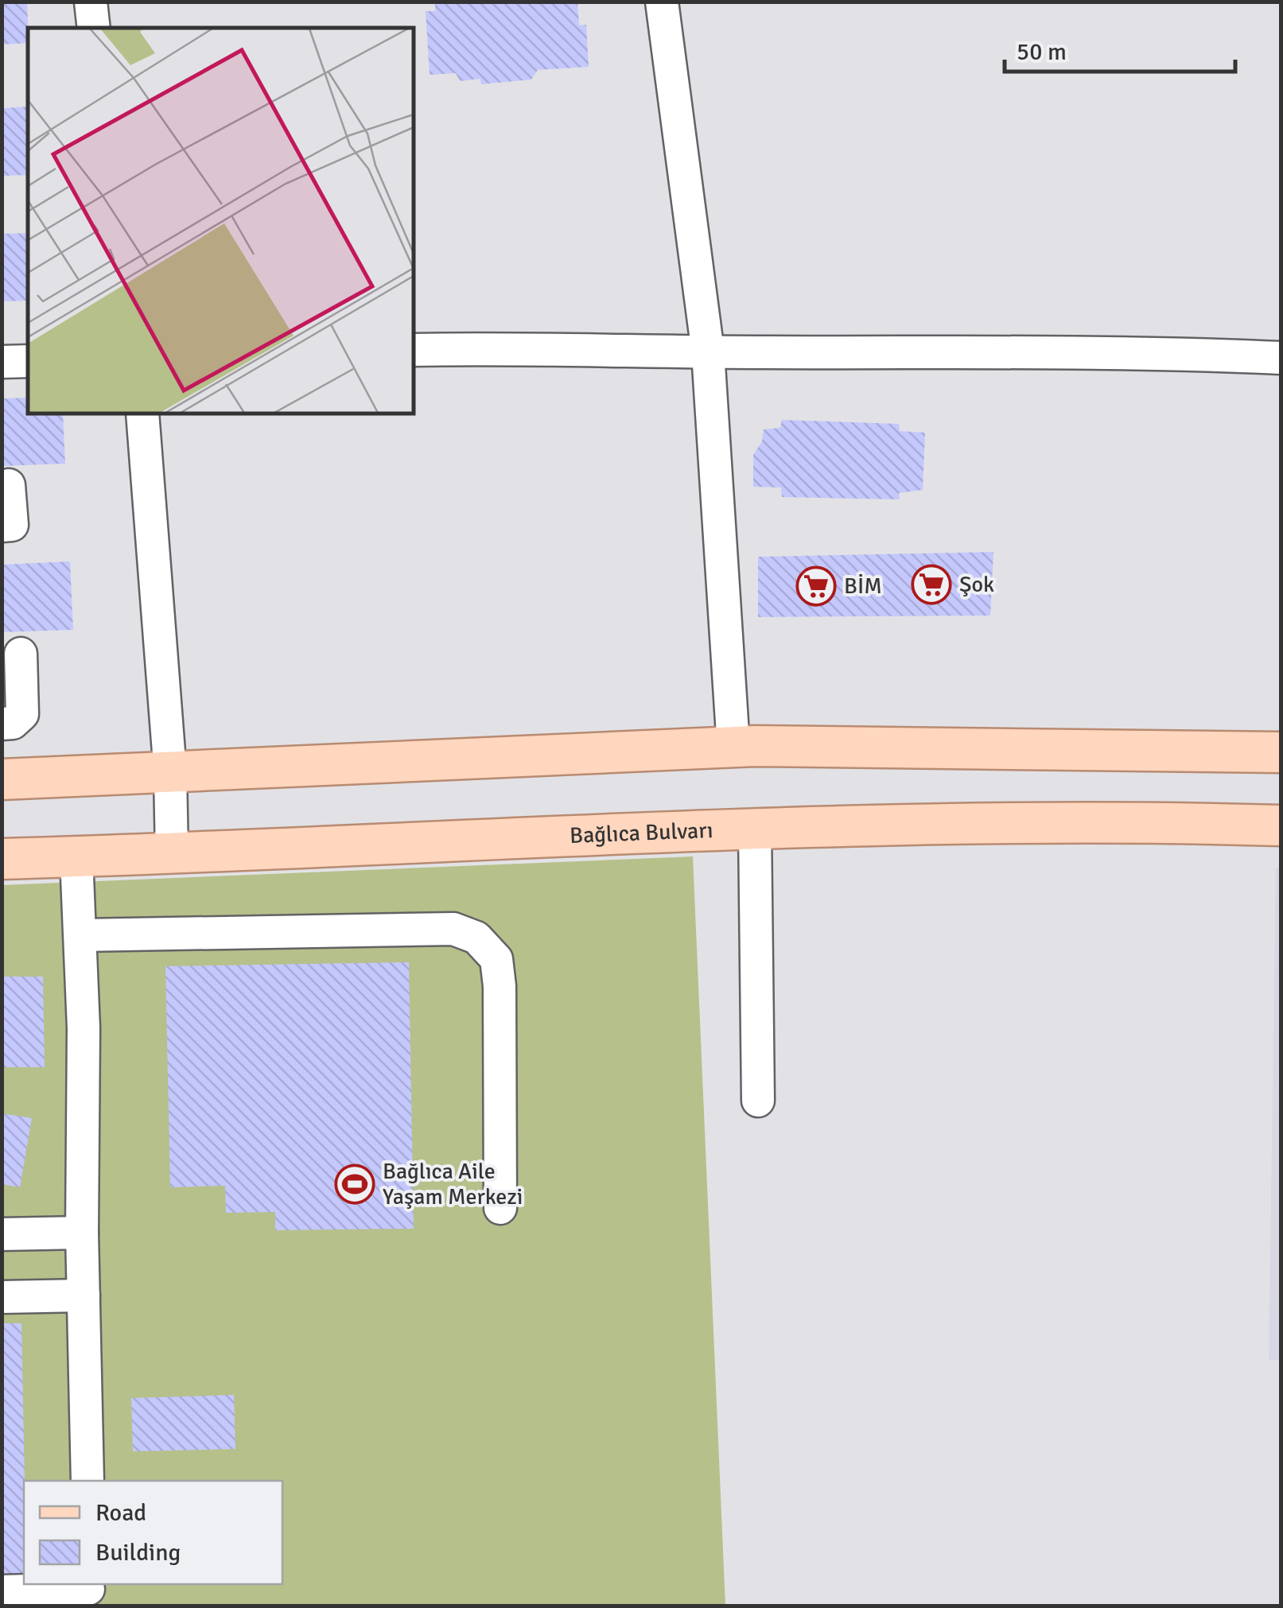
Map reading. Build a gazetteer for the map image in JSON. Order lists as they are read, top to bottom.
{
  "streets": {
    "main road": ["Bağlıca Bulvarı"]
  },
  "places": {
    "supermarket": ["Şok", "BİM"],
    "sports": ["Bağlıca Aile Yaşam Merkezi"]
  },
  "legend": ["Road", "Building"],
  "scale_bar": "50 m"
}
